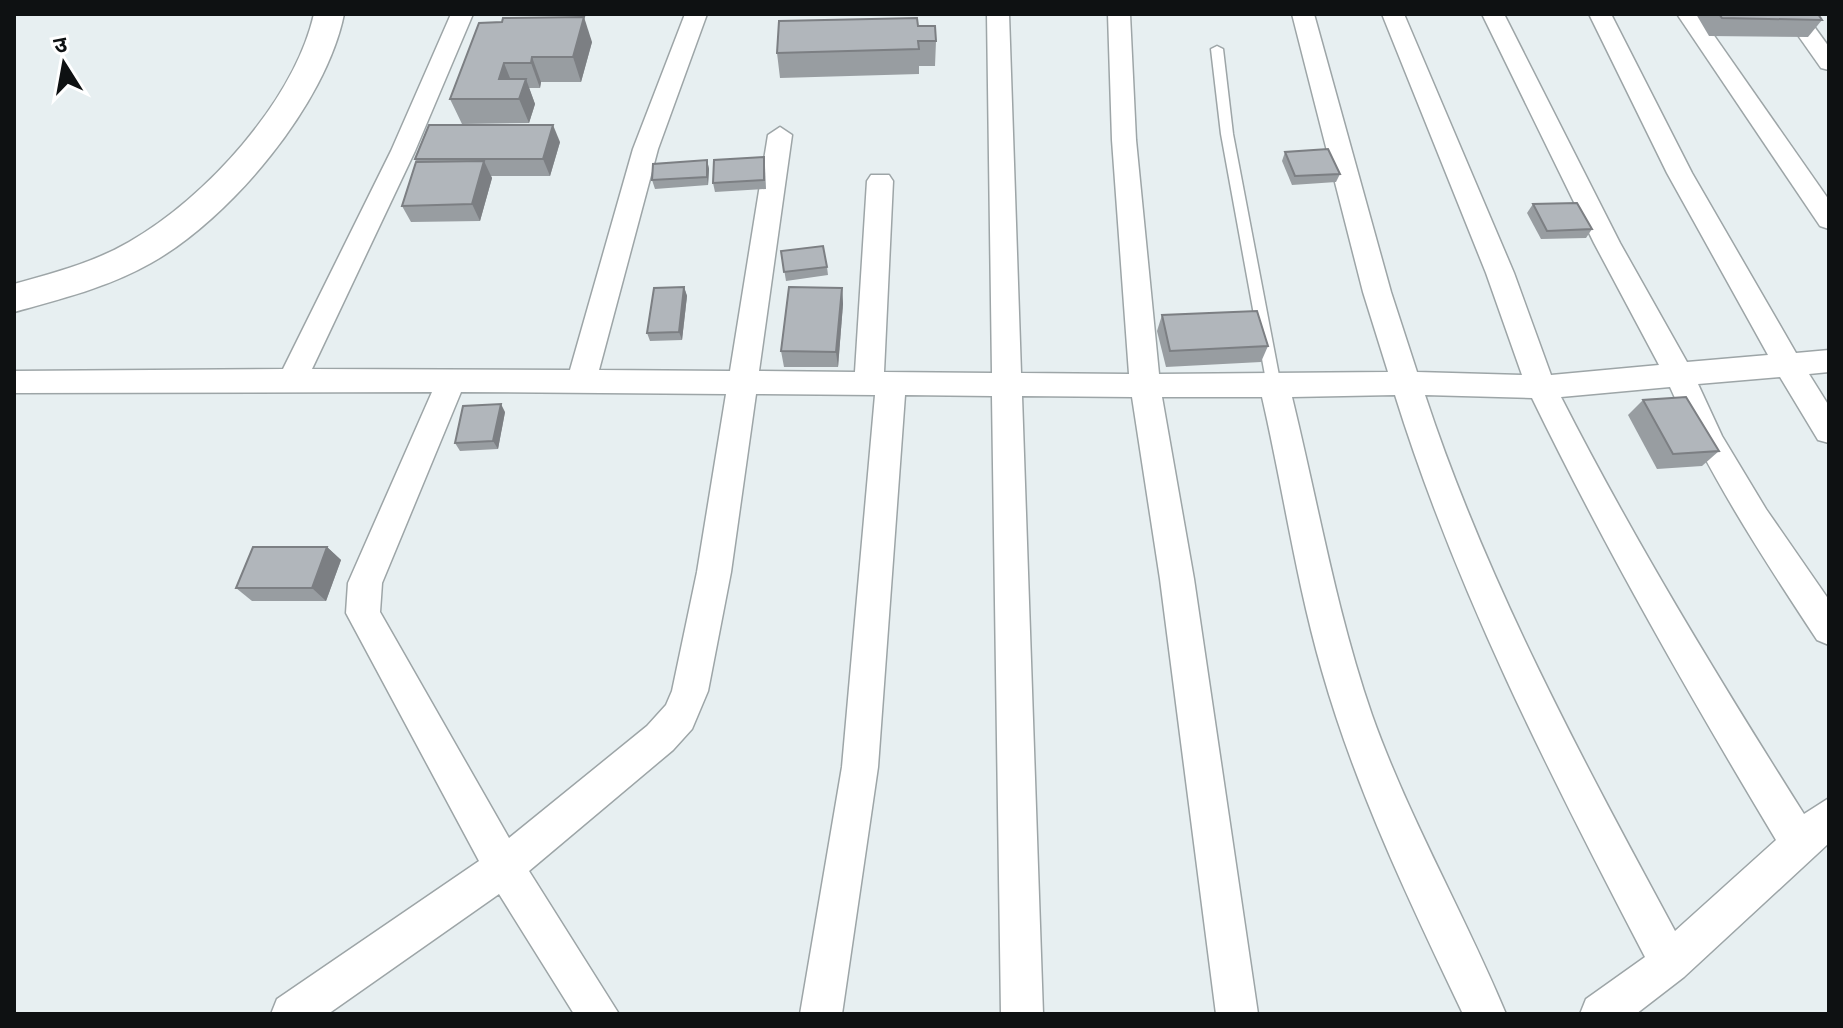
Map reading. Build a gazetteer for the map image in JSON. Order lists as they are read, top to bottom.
{
  "north": "top"
}
